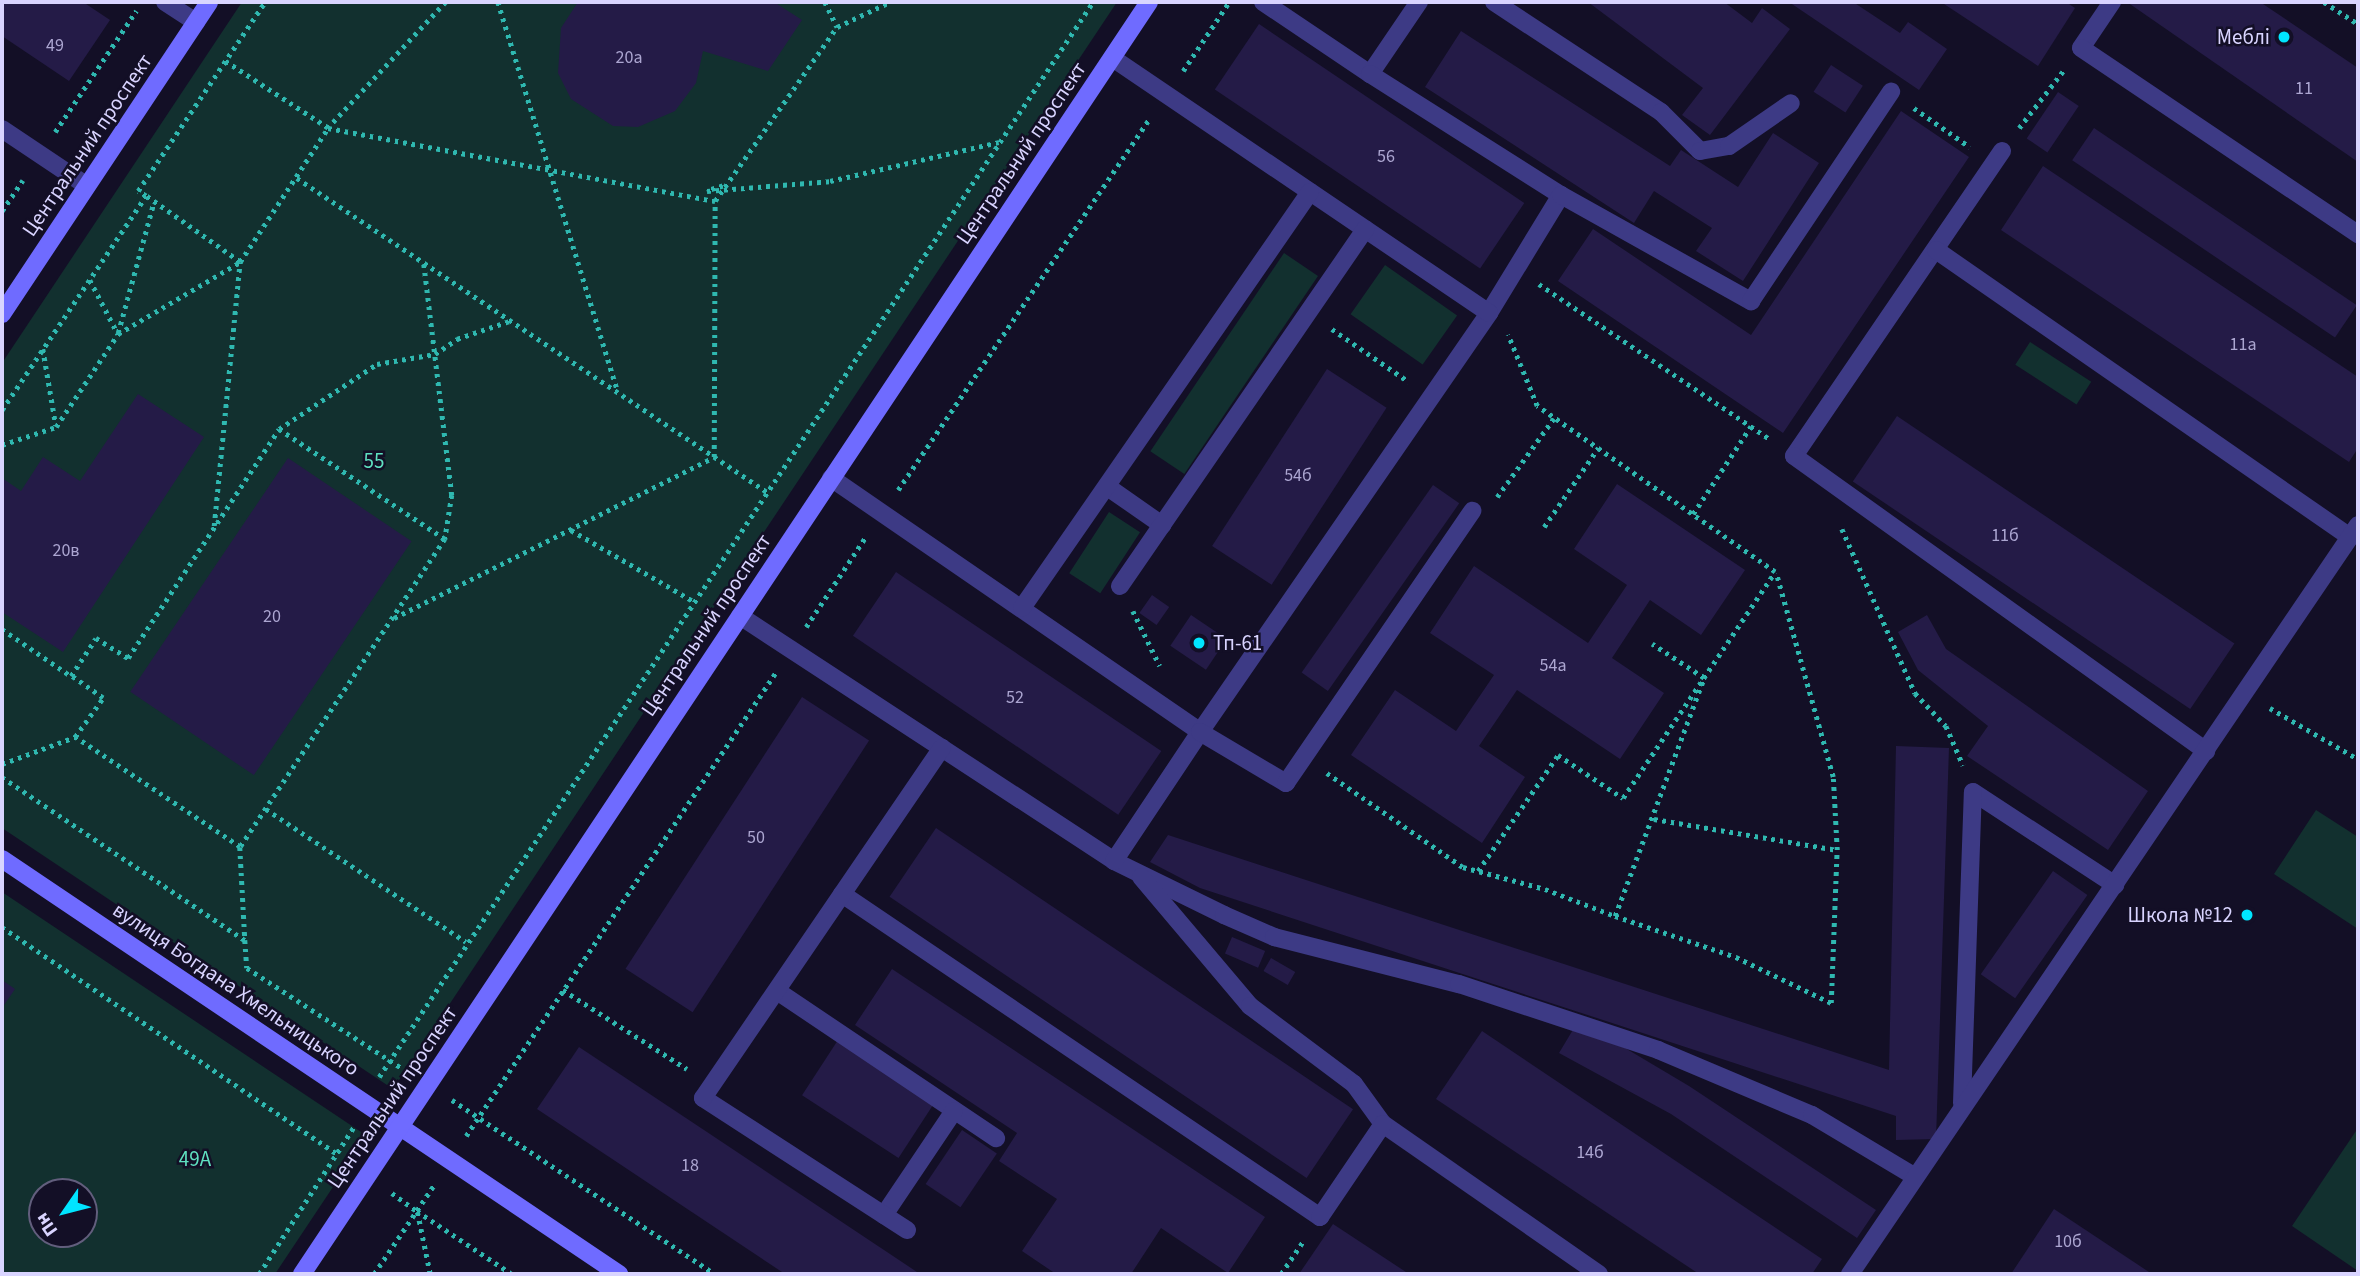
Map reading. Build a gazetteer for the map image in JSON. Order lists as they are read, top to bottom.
{
  "streets": {
    "street": ["Центральний проспект", "вулиця Богдана Хмельницького"]
  },
  "crossings": [
    ["Центральний проспект", "вулиця Богдана Хмельницького"]
  ],
  "parks": ["55", "49А"],
  "places": ["Меблi", "Тп-61", "Школа №12"],
  "house_numbers": [
    "49",
    "20а",
    "11",
    "56",
    "11а",
    "54б",
    "11б",
    "20в",
    "20",
    "54а",
    "52",
    "50",
    "14б",
    "18",
    "10б"
  ],
  "north": "bottom left"
}
